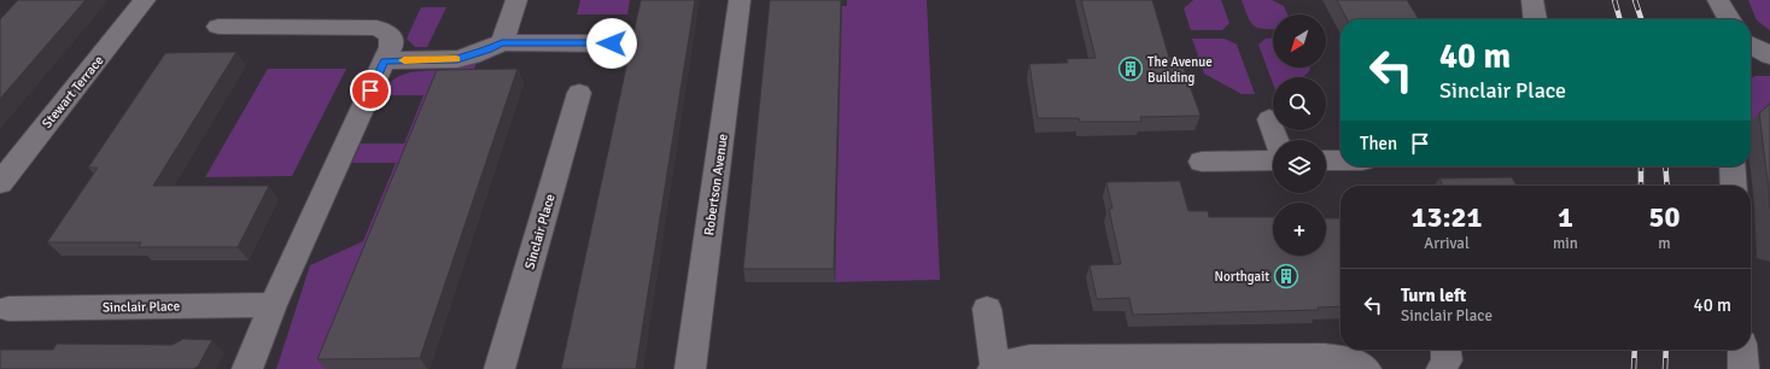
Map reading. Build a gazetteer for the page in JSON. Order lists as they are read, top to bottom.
{
  "streets": {
    "street": ["Stewart Terrace", "Robertson Avenue", "Sinclair Place"]
  },
  "places": {
    "building": ["The Avenue Building", "Northgait"]
  },
  "north": "bottom left",
  "page": {
    "map_buttons": "+",
    "turn": ["40 m", "Sinclair Place"],
    "then": "Then",
    "eta": [
      "13:21",
      "Arrival",
      "1",
      "min",
      "50",
      "m"
    ],
    "list": [
      {
        "name": "Turn left",
        "note": "Sinclair Place",
        "value": "40 m"
      }
    ]
  }
}
